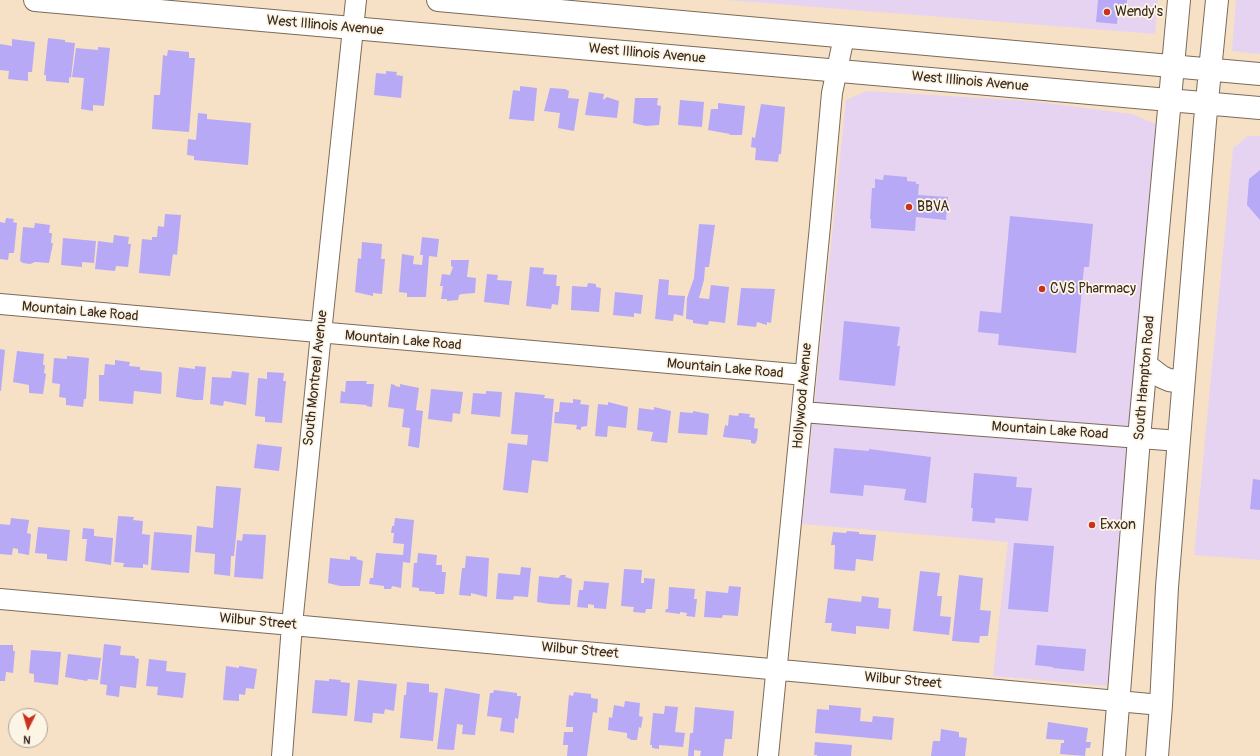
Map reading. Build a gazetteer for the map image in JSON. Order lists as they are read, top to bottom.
{
  "streets": {
    "main road": ["West Illinois Avenue", "South Hampton Road"],
    "street": [
      "Mountain Lake Road",
      "South Montreal Avenue",
      "Hollywood Avenue",
      "Wilbur Street"
    ]
  },
  "crossings": [
    ["West Illinois Avenue", "South Montreal Avenue"],
    ["West Illinois Avenue", "South Hampton Road"],
    ["West Illinois Avenue", "Hollywood Avenue"],
    ["Mountain Lake Road", "South Montreal Avenue"],
    ["Mountain Lake Road", "South Hampton Road"],
    ["Mountain Lake Road", "Hollywood Avenue"],
    ["South Montreal Avenue", "Wilbur Street"],
    ["South Hampton Road", "Wilbur Street"],
    ["Hollywood Avenue", "Wilbur Street"]
  ],
  "places": [
    "Wendy's",
    "BBVA",
    "CVS Pharmacy",
    "Exxon"
  ],
  "north": "bottom"
}
